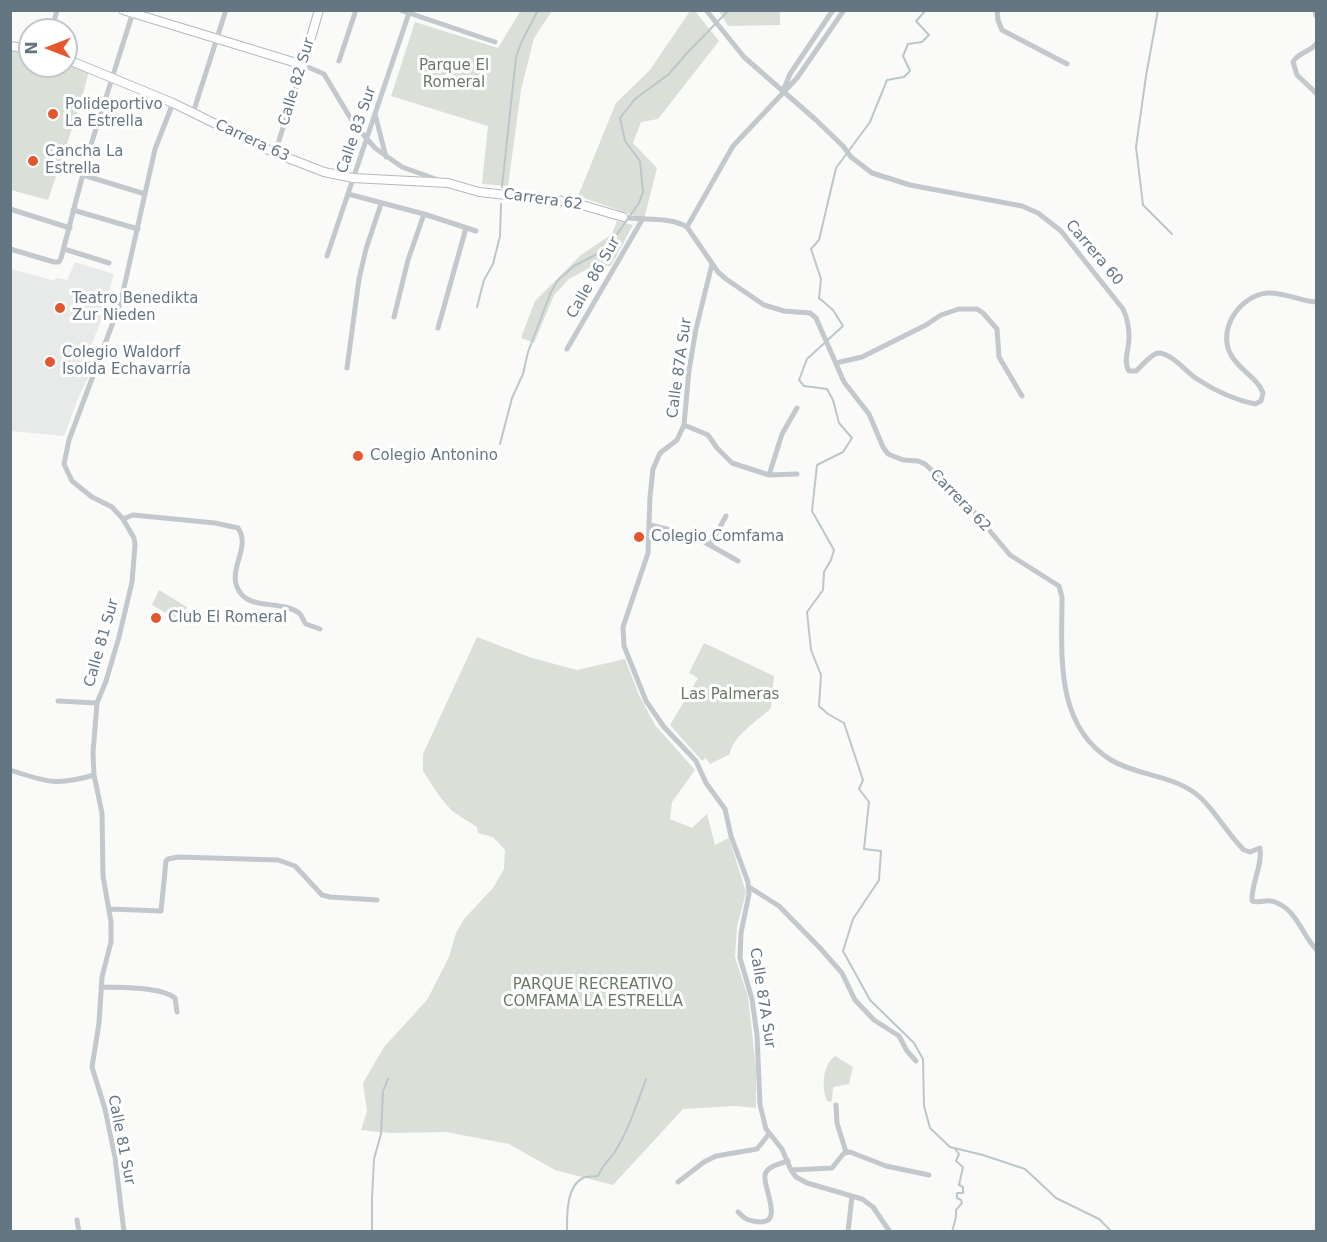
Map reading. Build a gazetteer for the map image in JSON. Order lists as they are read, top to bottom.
{
  "streets": {
    "street": [
      "Calle 82 Sur",
      "Calle 83 Sur",
      "Carrera 63",
      "Carrera 62",
      "Carrera 60",
      "Calle 86 Sur",
      "Calle 87A Sur",
      "Calle 81 Sur"
    ]
  },
  "crossings": [
    ["Calle 82 Sur", "Carrera 63"],
    ["Calle 82 Sur", "Carrera 62"],
    ["Calle 83 Sur", "Carrera 63"],
    ["Calle 83 Sur", "Carrera 62"],
    ["Carrera 63", "Carrera 62"],
    ["Carrera 63", "Calle 81 Sur"],
    ["Carrera 62", "Calle 86 Sur"],
    ["Carrera 62", "Calle 87A Sur"]
  ],
  "parks": ["Parque El Romeral", "Las Palmeras", "PARQUE RECREATIVO COMFAMA LA ESTRELLA"],
  "places": [
    "Polideportivo La Estrella",
    "Cancha La Estrella",
    "Teatro Benedikta Zur Nieden",
    "Colegio Waldorf Isolda Echavarría",
    "Colegio Antonino",
    "Colegio Comfama",
    "Club El Romeral"
  ],
  "north": "left"
}
